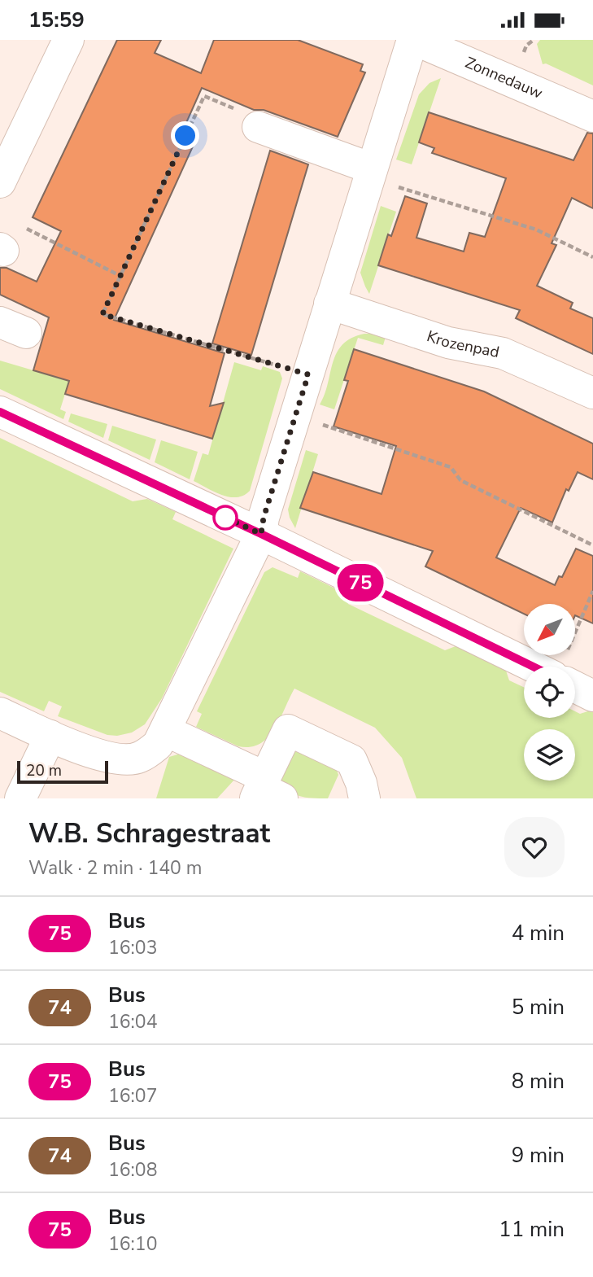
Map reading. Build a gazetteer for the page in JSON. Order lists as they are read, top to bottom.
{
  "streets": {
    "street": ["Zonnedauw", "Krozenpad"]
  },
  "lines": ["bus line 75"],
  "scale_bar": "20 m",
  "north": "bottom left",
  "page": {
    "status": "15:59",
    "on_map": "75",
    "scale": "20 m",
    "heading": ["W.B. Schragestraat", "Walk · 2 min · 140 m"],
    "list": [
      {
        "mark": "75",
        "name": "Bus",
        "note": "16:03",
        "value": "4 min"
      },
      {
        "mark": "74",
        "name": "Bus",
        "note": "16:04",
        "value": "5 min"
      },
      {
        "mark": "75",
        "name": "Bus",
        "note": "16:07",
        "value": "8 min"
      },
      {
        "mark": "74",
        "name": "Bus",
        "note": "16:08",
        "value": "9 min"
      },
      {
        "mark": "75",
        "name": "Bus",
        "note": "16:10",
        "value": "11 min"
      }
    ]
  }
}
